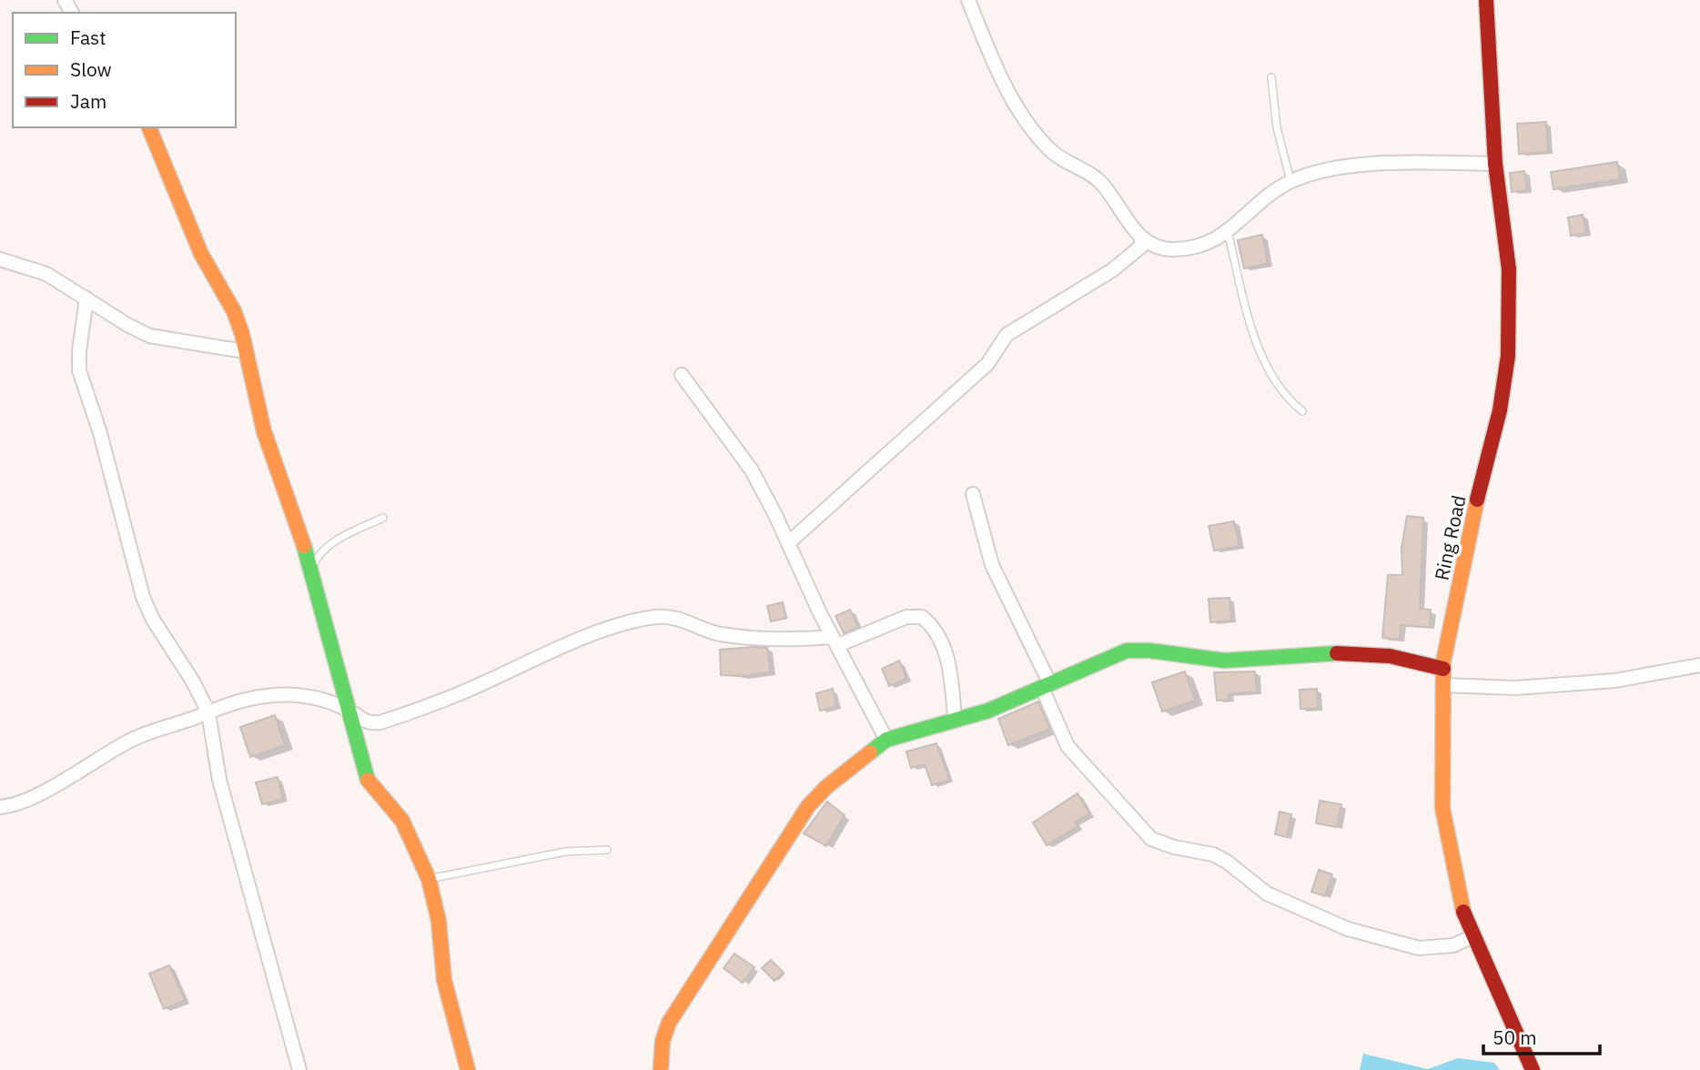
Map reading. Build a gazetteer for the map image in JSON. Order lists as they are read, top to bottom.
{
  "streets": {
    "street": ["Ring Road"]
  },
  "legend": ["Fast", "Slow", "Jam"],
  "scale_bar": "50 m"
}
